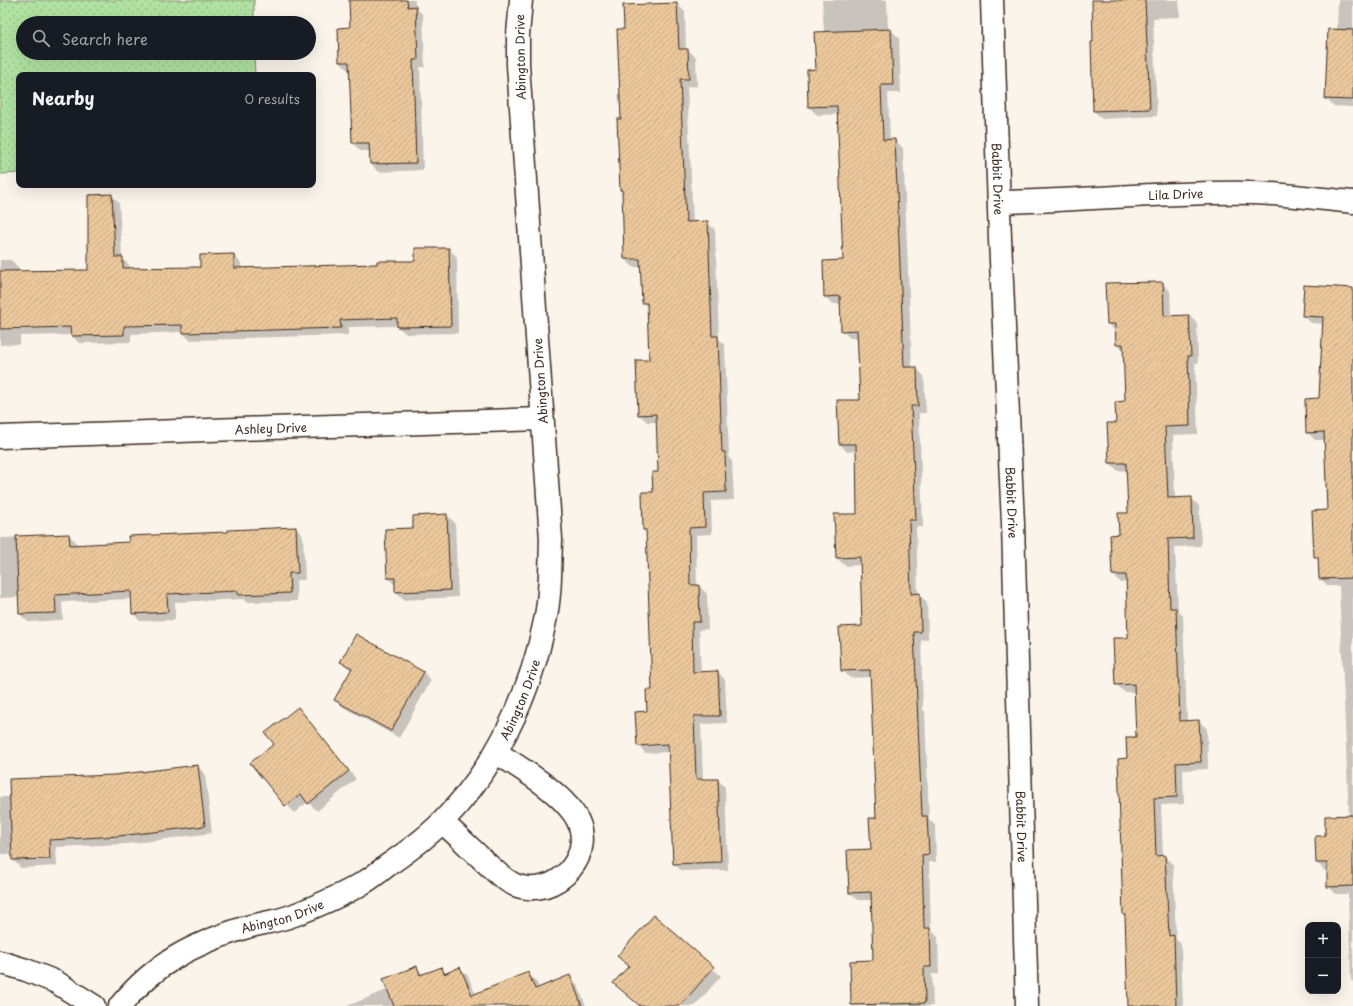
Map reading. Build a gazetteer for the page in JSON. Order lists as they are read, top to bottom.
{
  "streets": {
    "street": [
      "Abington Drive",
      "Babbit Drive",
      "Lila Drive",
      "Ashley Drive"
    ]
  },
  "crossings": [
    ["Abington Drive", "Ashley Drive"],
    ["Babbit Drive", "Lila Drive"]
  ],
  "page": {
    "search": "Search here",
    "heading": ["Nearby", "0 results"],
    "map_buttons": ["+", "−"]
  }
}
